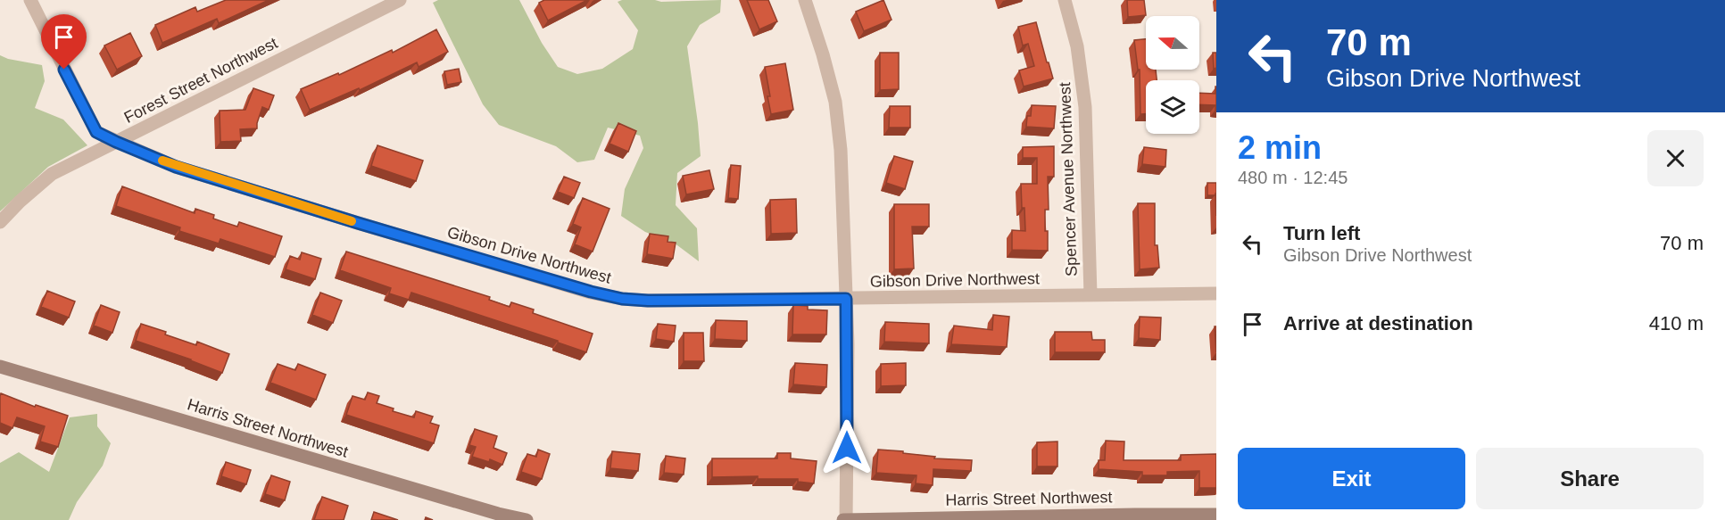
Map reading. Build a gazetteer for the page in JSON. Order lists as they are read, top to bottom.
{
  "streets": {
    "street": [
      "Forest Street Northwest",
      "Spencer Avenue Northwest",
      "Gibson Drive Northwest",
      "Harris Street Northwest"
    ]
  },
  "crossings": [
    ["Forest Street Northwest", "Gibson Drive Northwest"],
    ["Spencer Avenue Northwest", "Gibson Drive Northwest"]
  ],
  "north": "left",
  "page": {
    "turn": ["70 m", "Gibson Drive Northwest"],
    "heading": ["2 min", "480 m · 12:45"],
    "list": [
      {
        "name": "Turn left",
        "note": "Gibson Drive Northwest",
        "value": "70 m"
      },
      {
        "name": "Arrive at destination",
        "value": "410 m"
      }
    ],
    "buttons": ["Exit", "Share"]
  }
}
